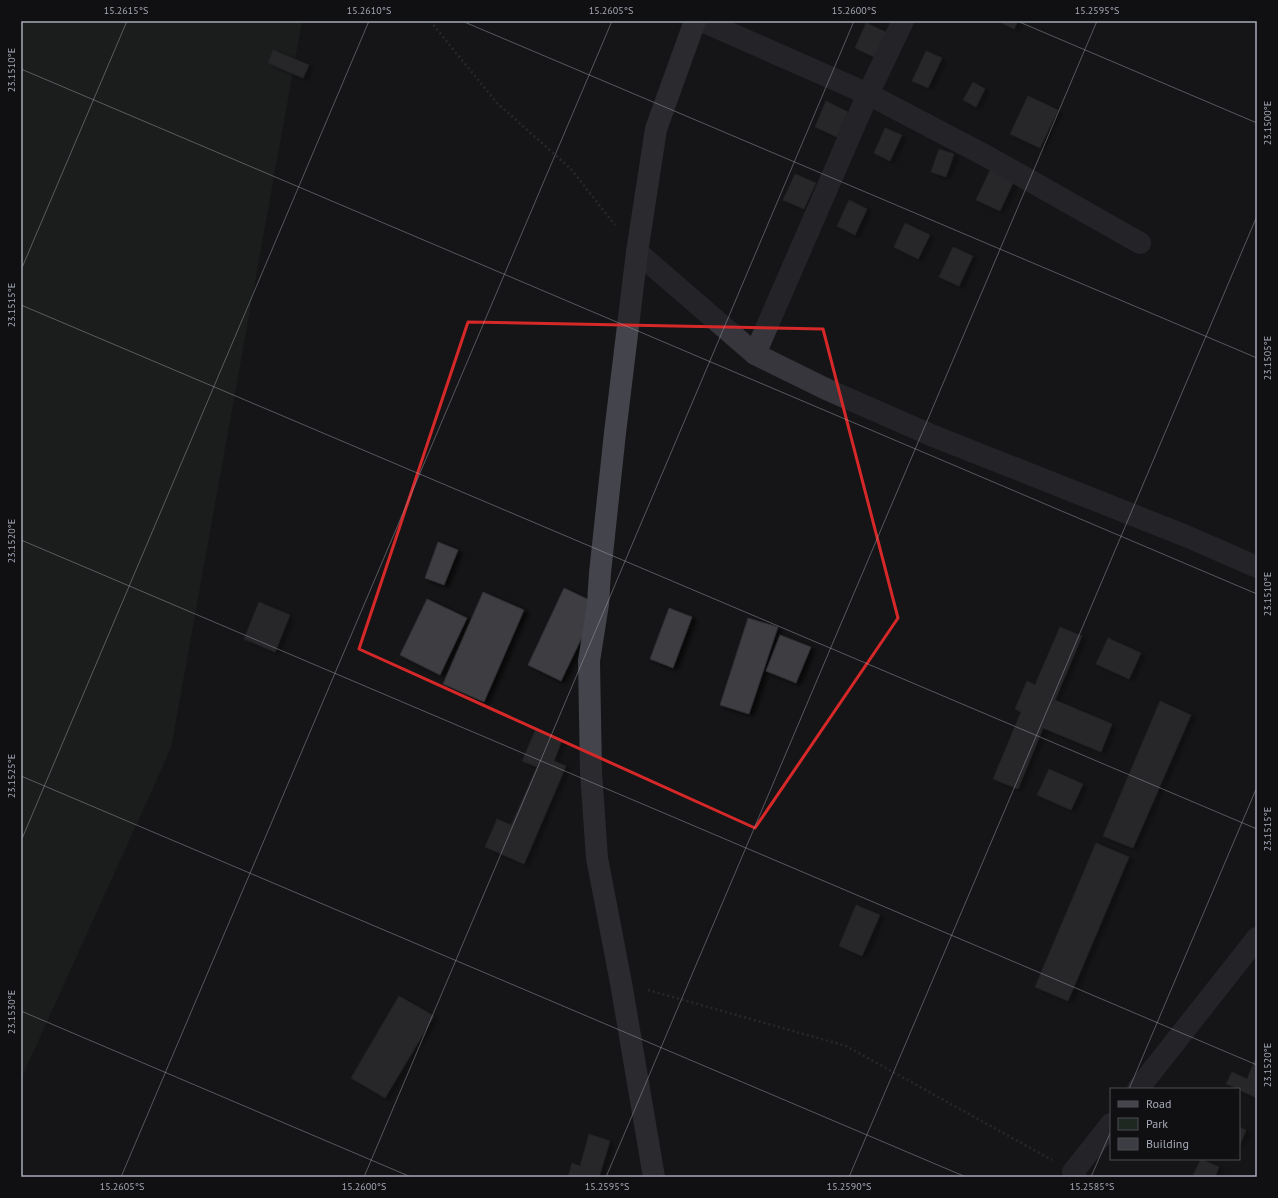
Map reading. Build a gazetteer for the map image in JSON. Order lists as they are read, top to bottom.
{
  "legend": ["Road", "Park", "Building"],
  "coordinates": [
    "15.2615°S",
    "15.2610°S",
    "15.2605°S",
    "15.2600°S",
    "15.2595°S",
    "23.1510°E",
    "23.1500°E",
    "23.1515°E",
    "23.1505°E",
    "23.1520°E",
    "23.1525°E",
    "23.1530°E",
    "15.2590°S",
    "15.2585°S"
  ]
}
